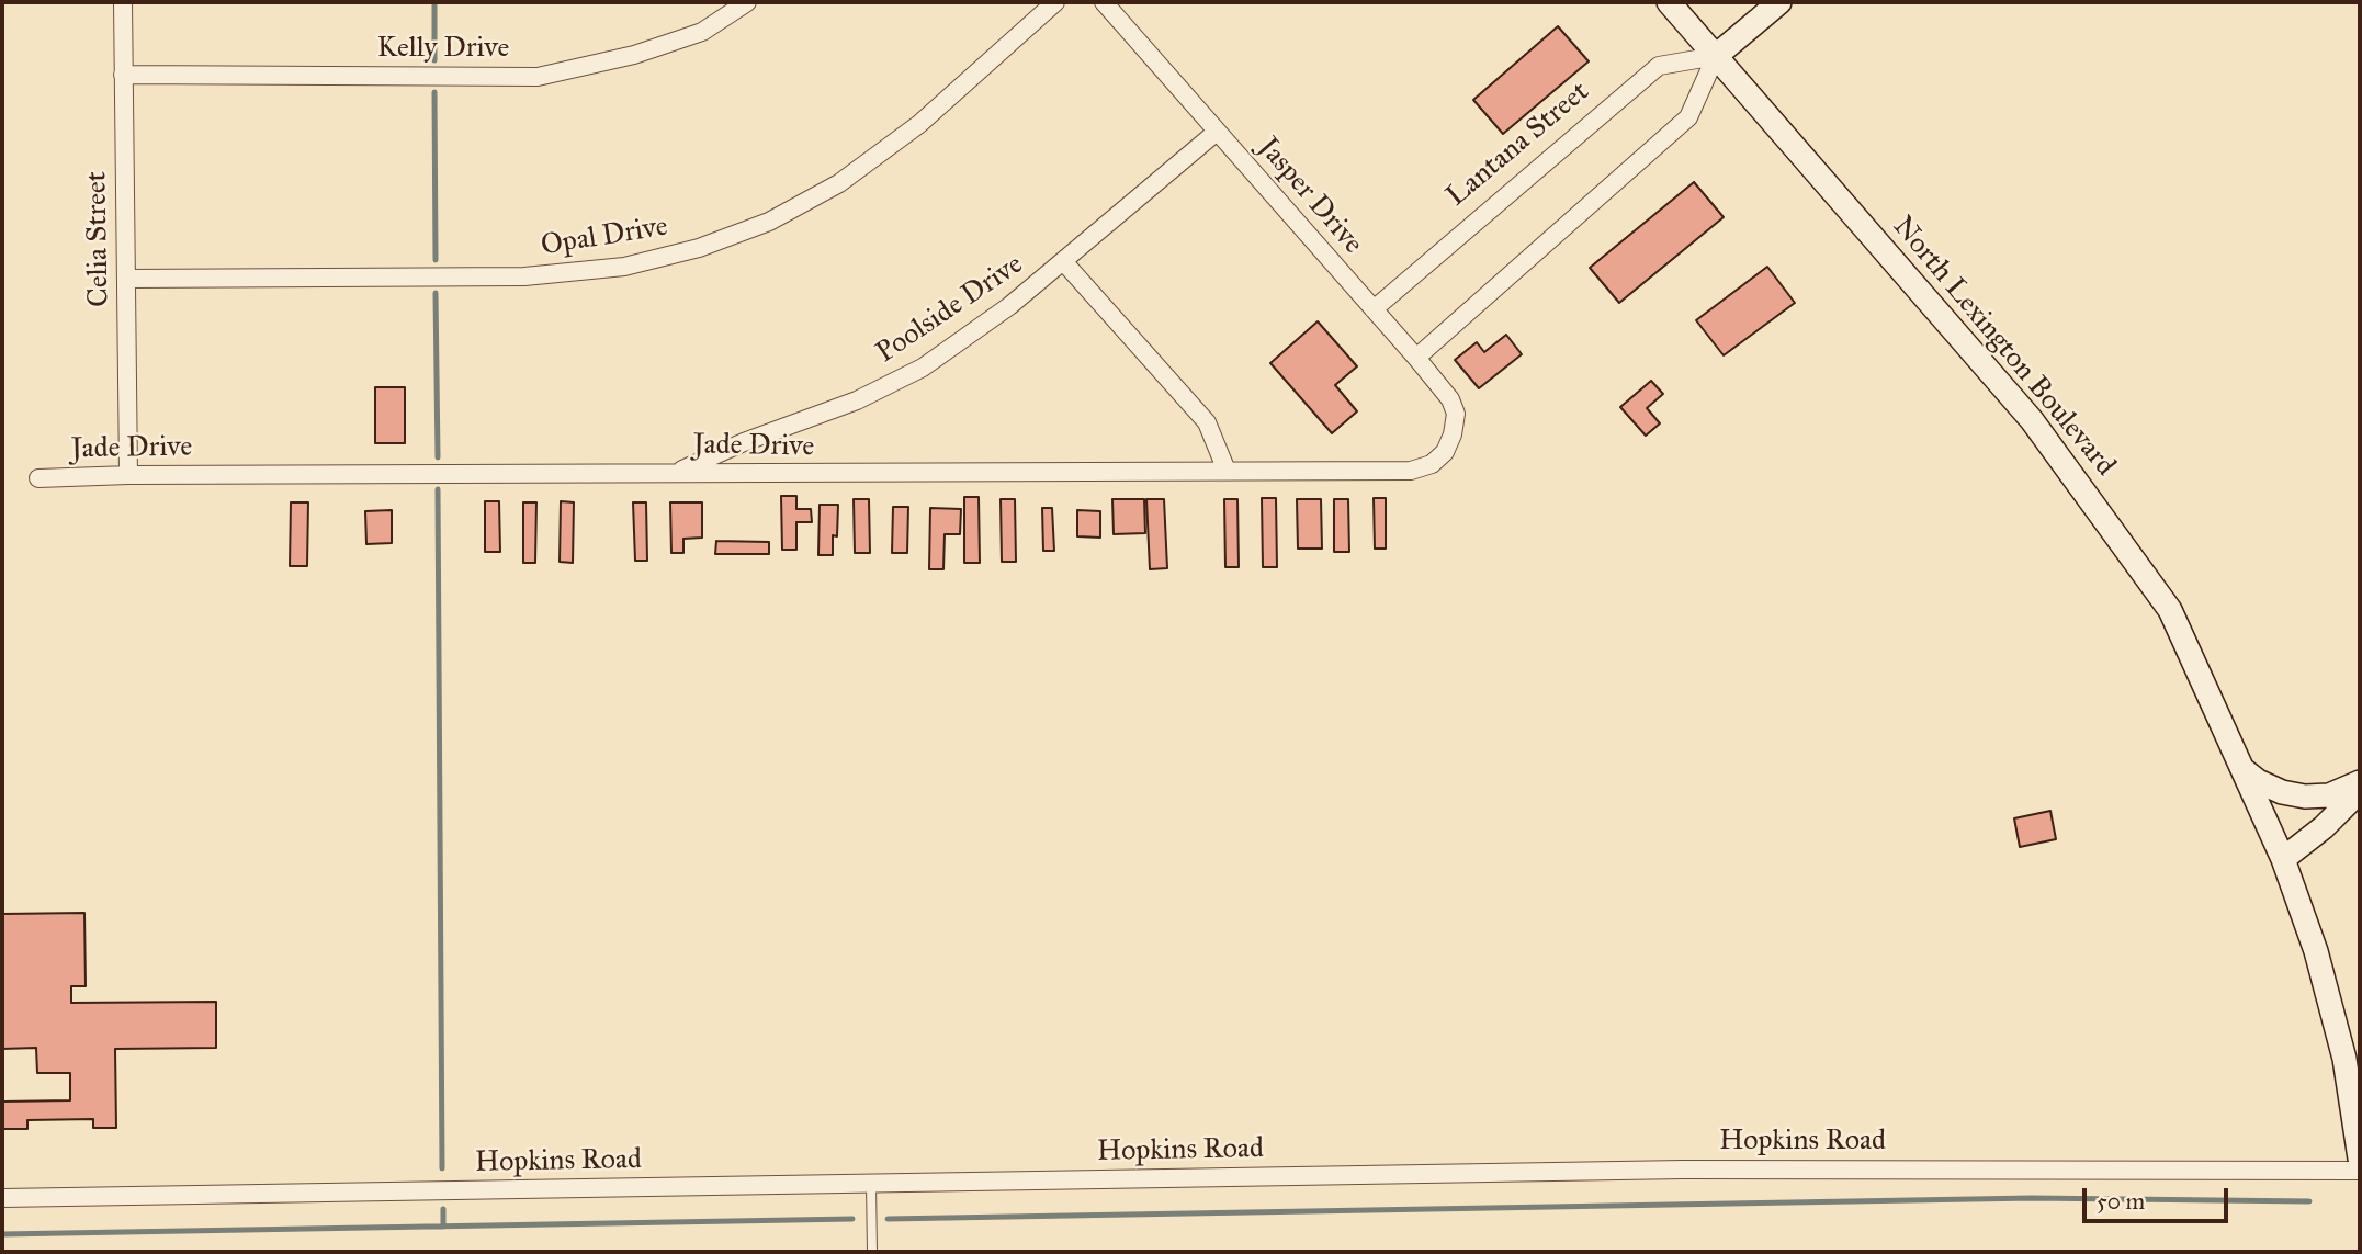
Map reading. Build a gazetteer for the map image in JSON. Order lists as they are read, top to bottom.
{
  "streets": {
    "street": [
      "Kelly Drive",
      "Lantana Street",
      "Jasper Drive",
      "Opal Drive",
      "Celia Street",
      "Poolside Drive",
      "North Lexington Boulevard",
      "Jade Drive",
      "Hopkins Road"
    ]
  },
  "crossings": [
    ["Kelly Drive", "Celia Street"],
    ["Lantana Street", "Jasper Drive"],
    ["Lantana Street", "North Lexington Boulevard"],
    ["Jasper Drive", "Poolside Drive"],
    ["Jasper Drive", "Jade Drive"],
    ["Opal Drive", "Celia Street"],
    ["Celia Street", "Jade Drive"],
    ["Poolside Drive", "Jade Drive"]
  ],
  "scale_bar": "50 m"
}
